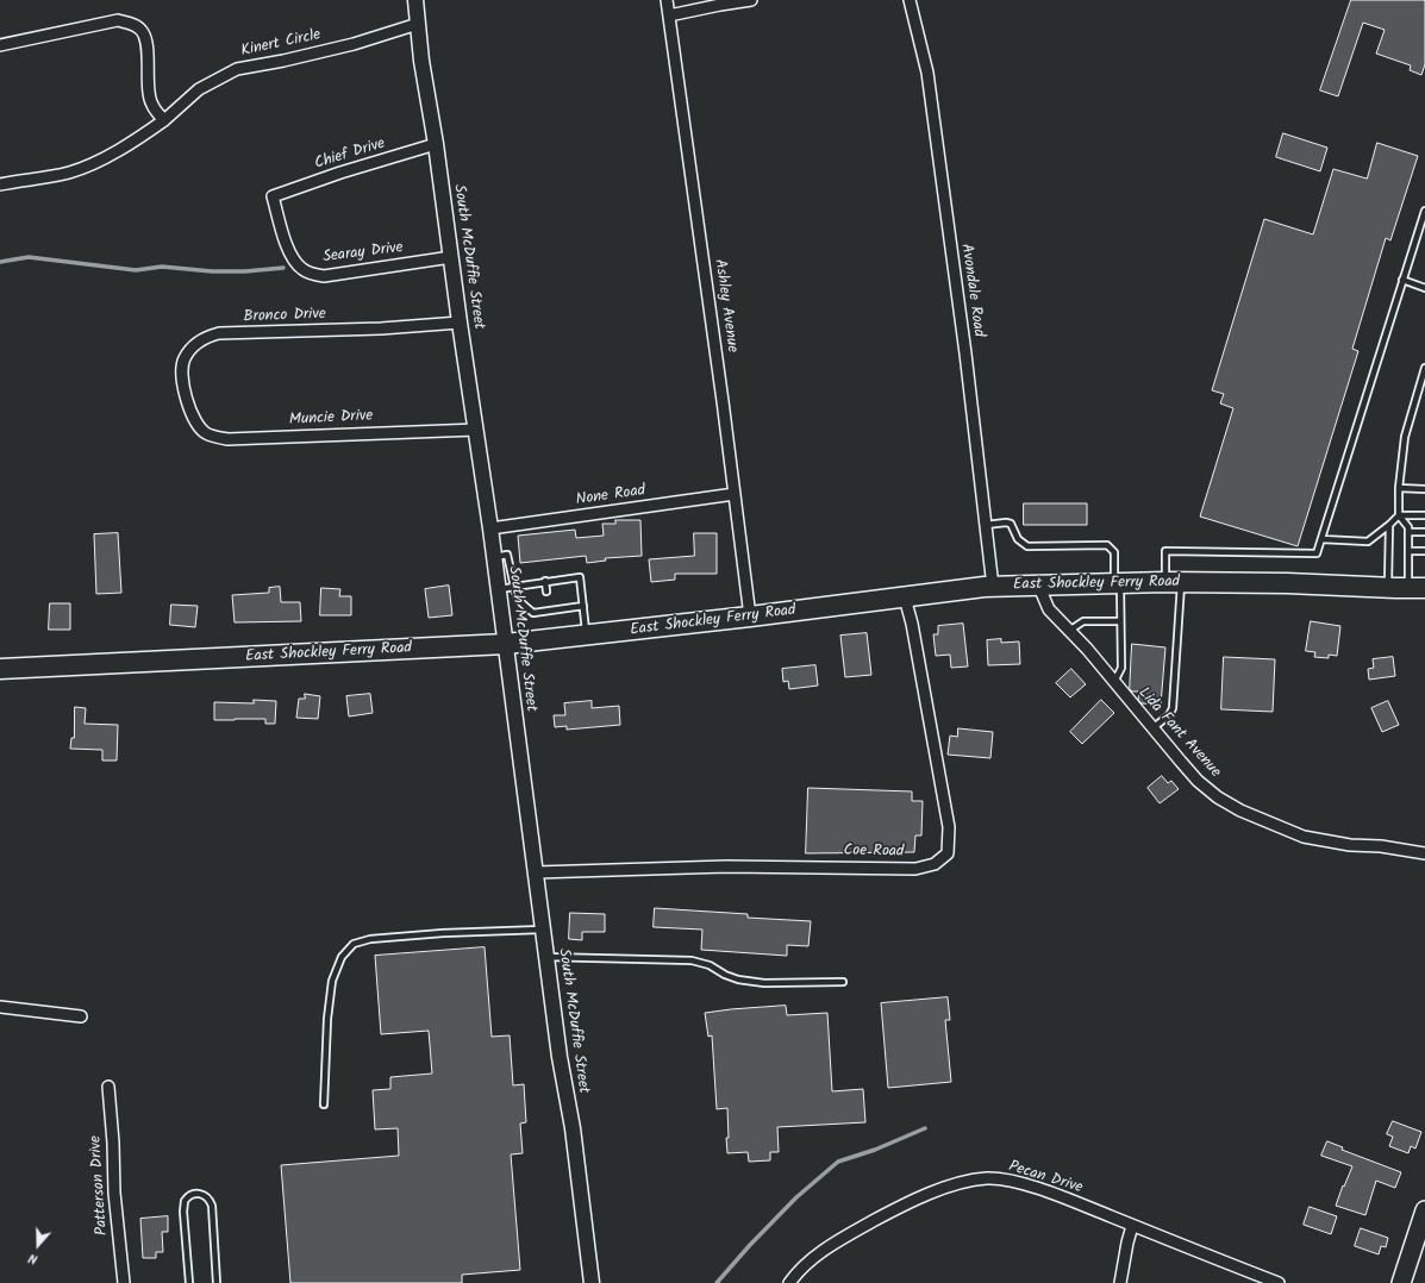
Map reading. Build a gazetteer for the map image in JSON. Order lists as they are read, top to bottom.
{
  "streets": {
    "highway": ["East Shockley Ferry Road"],
    "street": [
      "Kinert Circle",
      "Chief Drive",
      "Searay Drive",
      "South McDuffie Street",
      "Avondale Road",
      "Ashley Avenue",
      "Bronco Drive",
      "Muncie Drive",
      "None Road",
      "Lida Fant Avenue",
      "Coe Road",
      "Pecan Drive",
      "Patterson Drive"
    ]
  },
  "crossings": [
    ["Kinert Circle", "South McDuffie Street"],
    ["Chief Drive", "Searay Drive"],
    ["Chief Drive", "South McDuffie Street"],
    ["Searay Drive", "South McDuffie Street"],
    ["South McDuffie Street", "Bronco Drive"],
    ["South McDuffie Street", "Muncie Drive"],
    ["South McDuffie Street", "None Road"],
    ["South McDuffie Street", "East Shockley Ferry Road"],
    ["South McDuffie Street", "Coe Road"],
    ["Avondale Road", "East Shockley Ferry Road"],
    ["Ashley Avenue", "None Road"],
    ["Ashley Avenue", "East Shockley Ferry Road"],
    ["Bronco Drive", "Muncie Drive"],
    ["East Shockley Ferry Road", "Lida Fant Avenue"],
    ["East Shockley Ferry Road", "Coe Road"]
  ],
  "north": "bottom"
}
